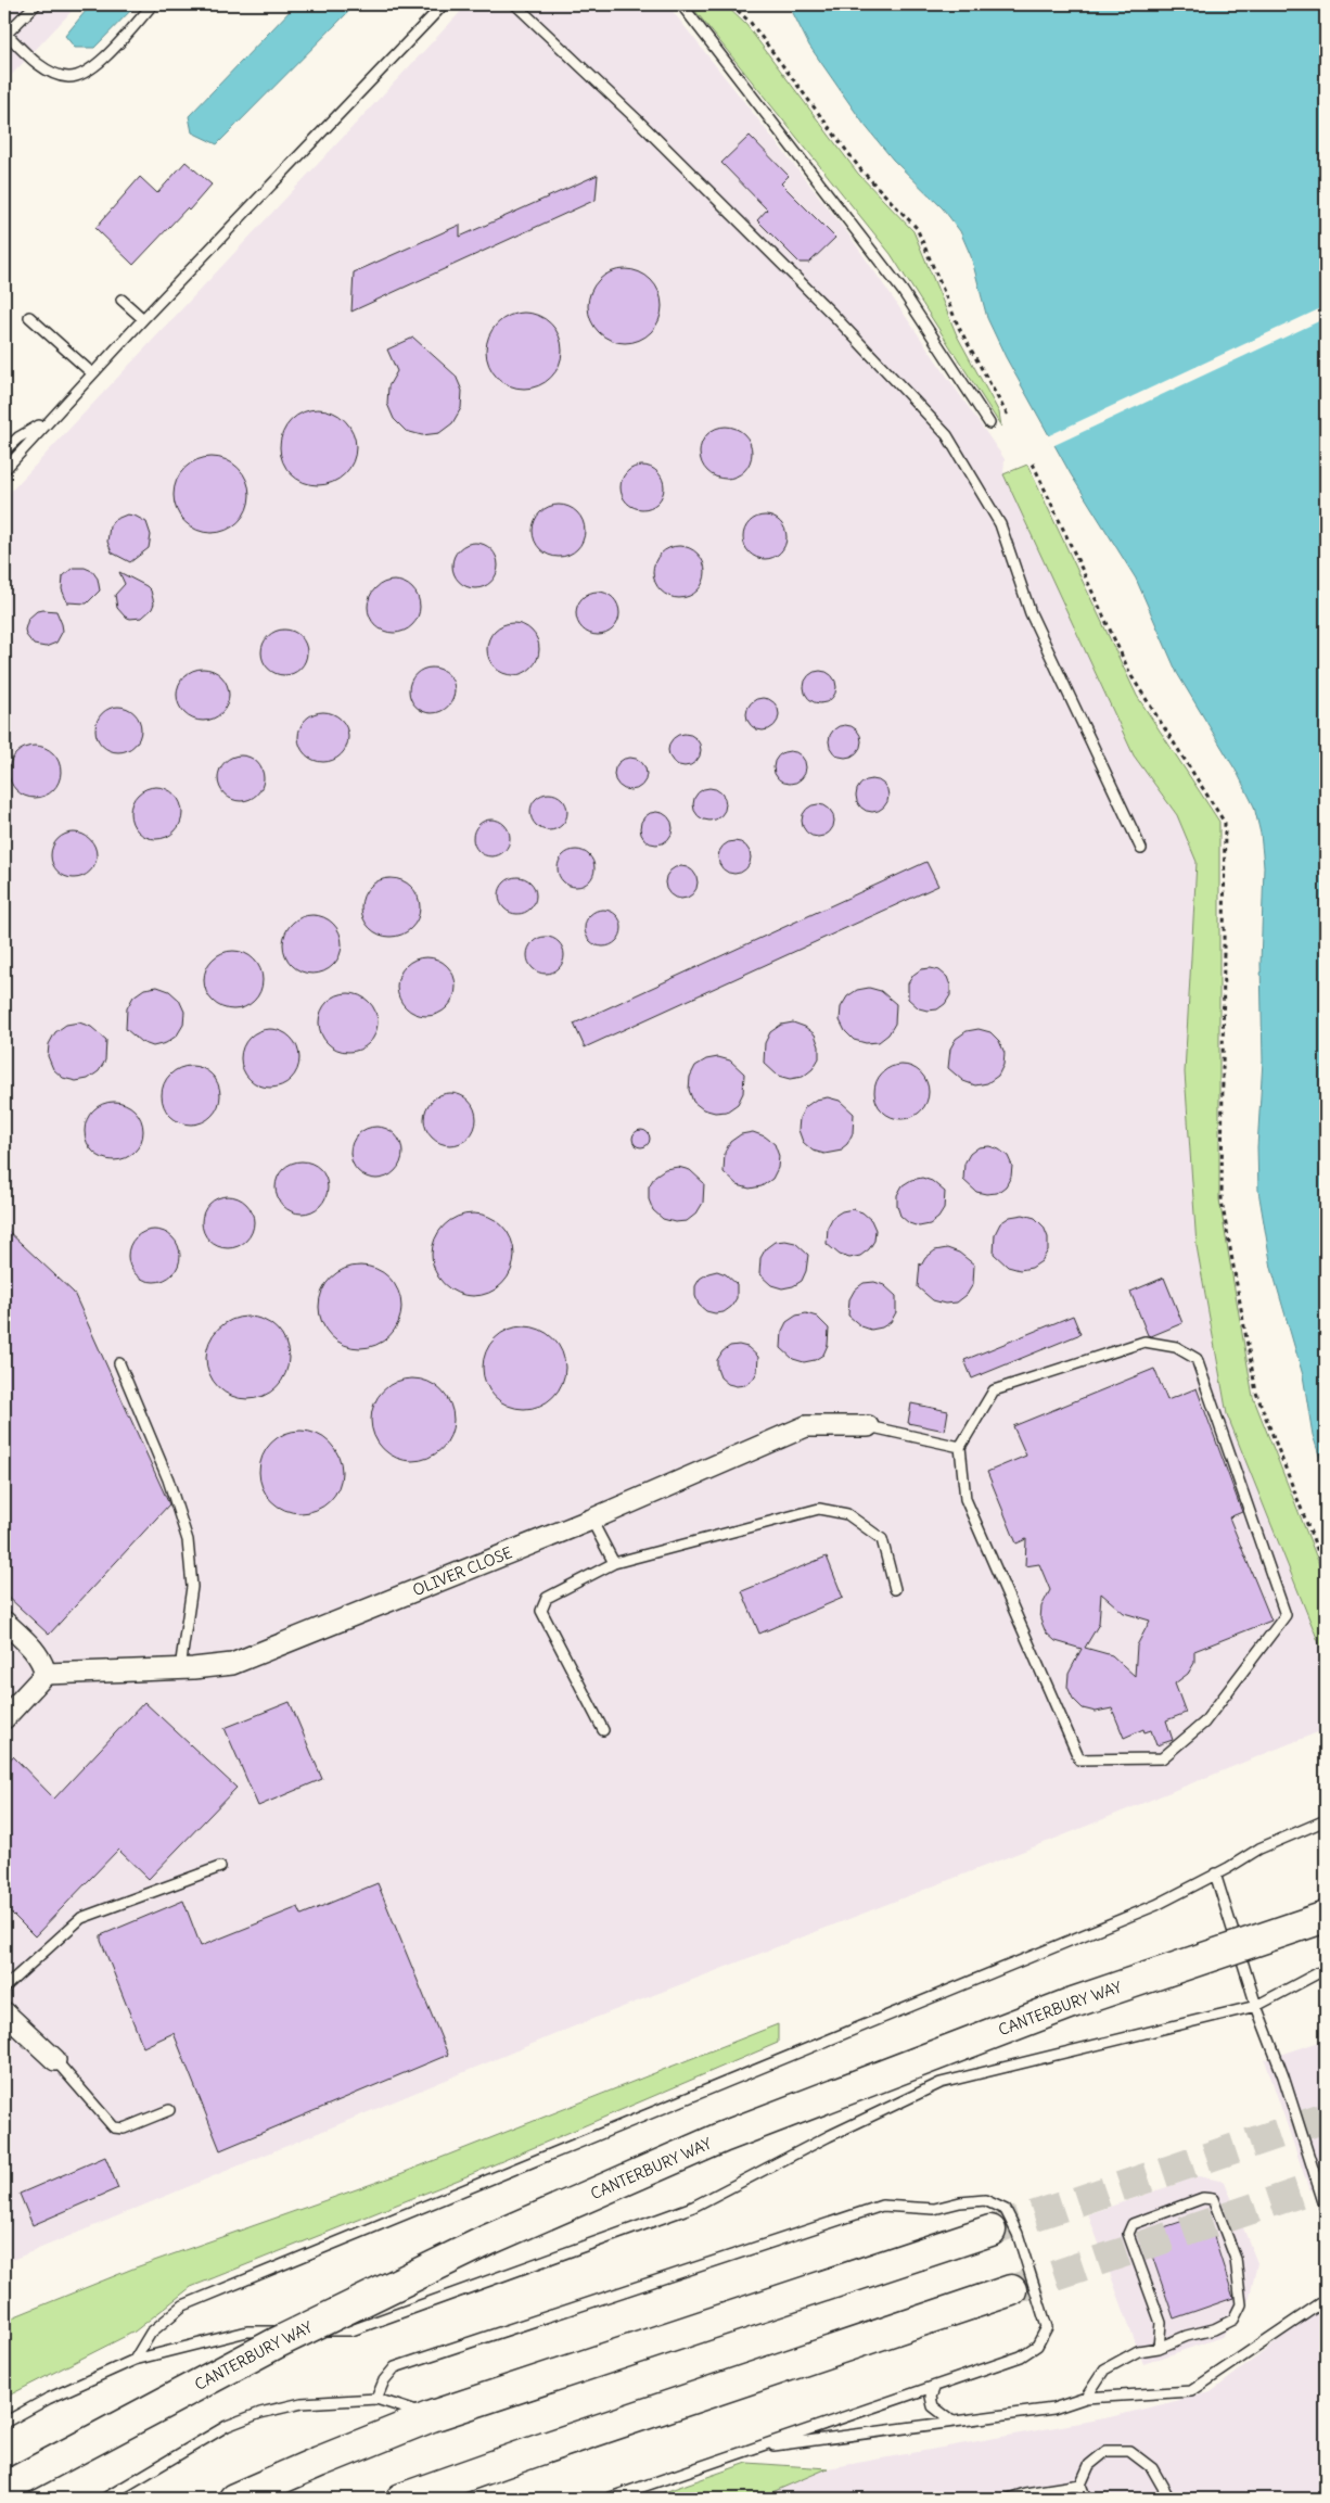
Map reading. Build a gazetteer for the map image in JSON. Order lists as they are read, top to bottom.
{
  "streets": {
    "highway": ["CANTERBURY WAY"],
    "street": ["OLIVER CLOSE"]
  }
}
